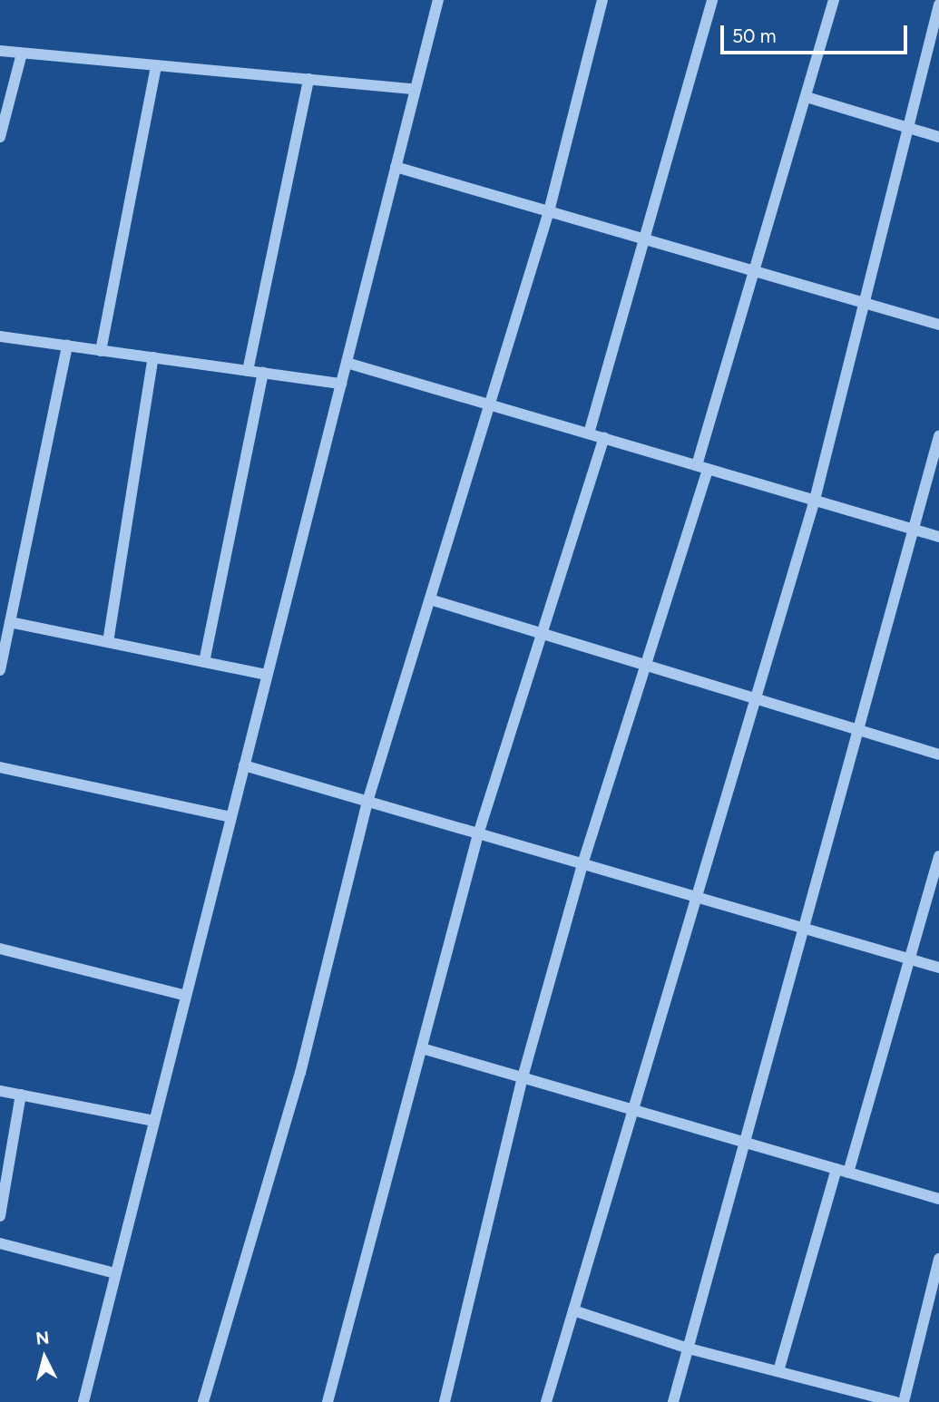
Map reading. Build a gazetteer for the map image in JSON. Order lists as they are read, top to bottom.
{
  "scale_bar": "50 m",
  "north": "top"
}
